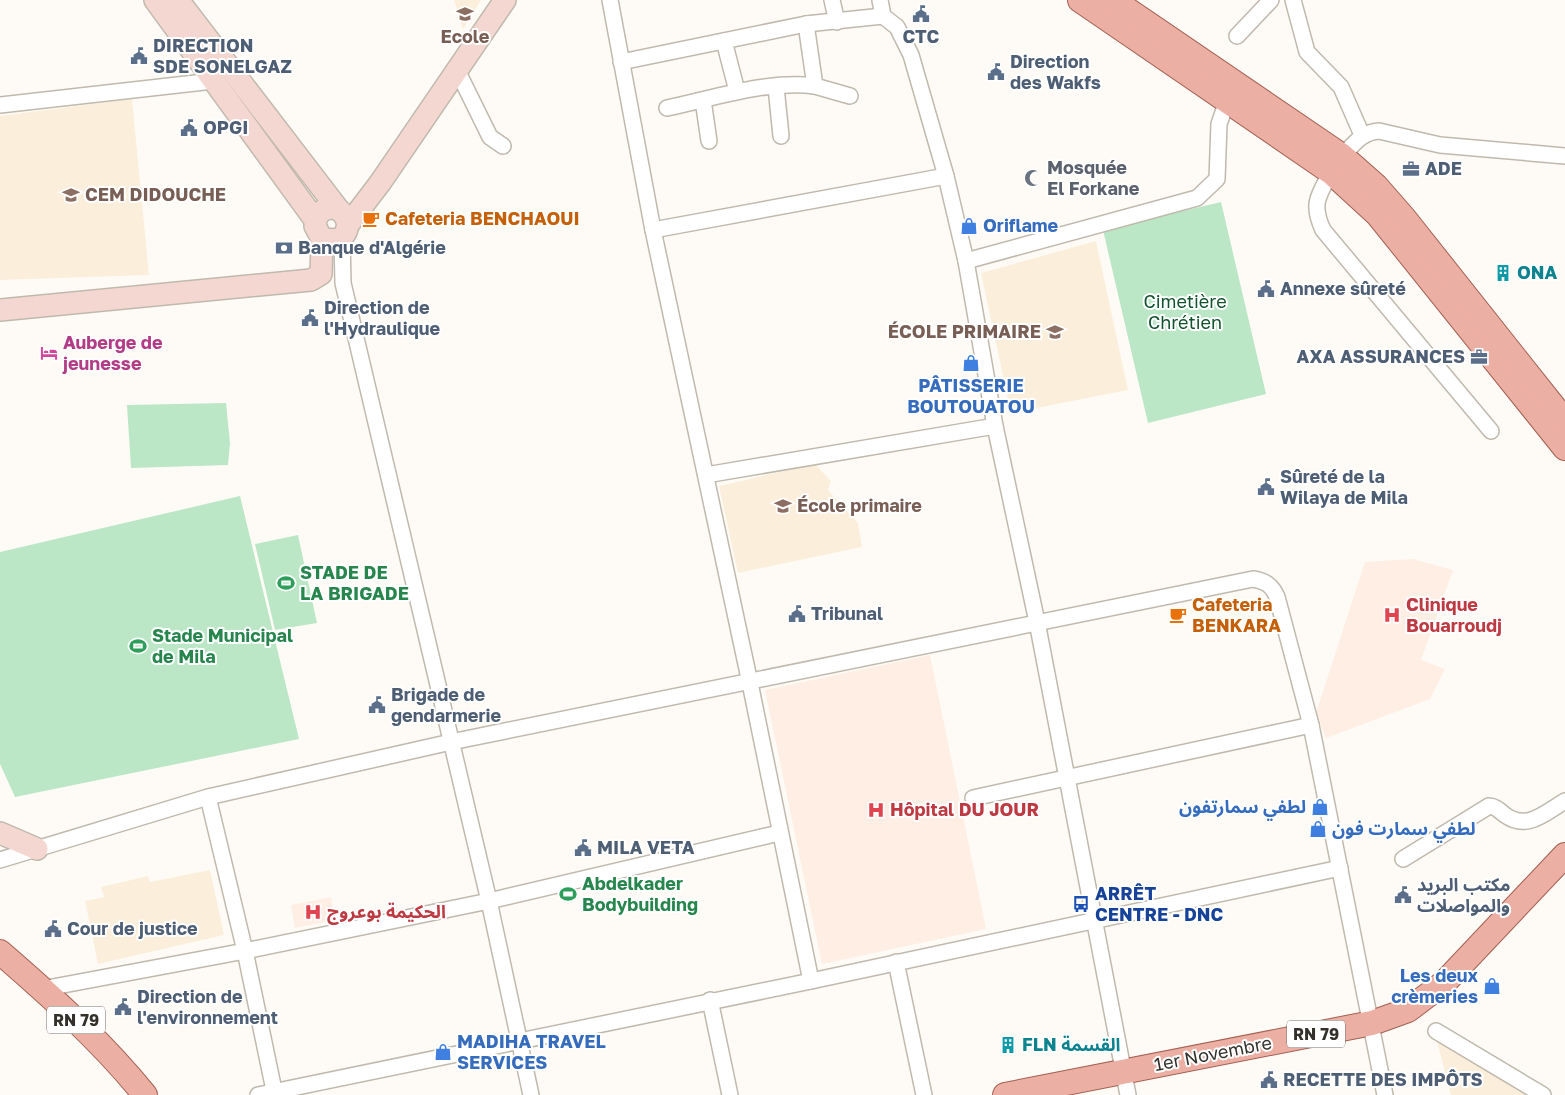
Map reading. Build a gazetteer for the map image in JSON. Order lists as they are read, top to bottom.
{
  "streets": {
    "main road": ["RN 79", "1er Novembre"]
  },
  "parks": ["Cimetière Chrétien"],
  "places": {
    "school or university": [
      "Ecole",
      "CEM DIDOUCHE",
      "ÉCOLE PRIMAIRE",
      "École primaire"
    ],
    "public building": [
      "CTC",
      "DIRECTION SDE SONELGAZ",
      "Direction des Wakfs",
      "OPGI",
      "Annexe sûreté",
      "Direction de l'Hydraulique",
      "Sûreté de la Wilaya de Mila",
      "Tribunal",
      "Brigade de gendarmerie",
      "MILA VETA",
      "مكتب البريد والمواصلات",
      "Cour de justice",
      "Direction de l'environnement",
      "RECETTE DES IMPÔTS"
    ],
    "office": ["ADE", "AXA ASSURANCES"],
    "mosque": ["Mosquée El Forkane"],
    "cafe": ["Cafeteria BENCHAOUI", "Cafeteria BENKARA"],
    "shop": [
      "Oriflame",
      "PÂTISSERIE BOUTOUATOU",
      "لطفي سمارتفون",
      "لطفي سمارت فون",
      "Les deux crèmeries",
      "MADIHA TRAVEL SERVICES"
    ],
    "bank": ["Banque d'Algérie"],
    "building": ["ONA", "FLN القسمة"],
    "hotel": ["Auberge de jeunesse"],
    "sports": ["STADE DE LA BRIGADE", "Stade Municipal de Mila", "Abdelkader Bodybuilding"],
    "hospital": ["Clinique Bouarroudj", "Hôpital DU JOUR", "الحكيمة بوعروج"],
    "bus stop": ["ARRÊT CENTRE - DNC"]
  }
}
